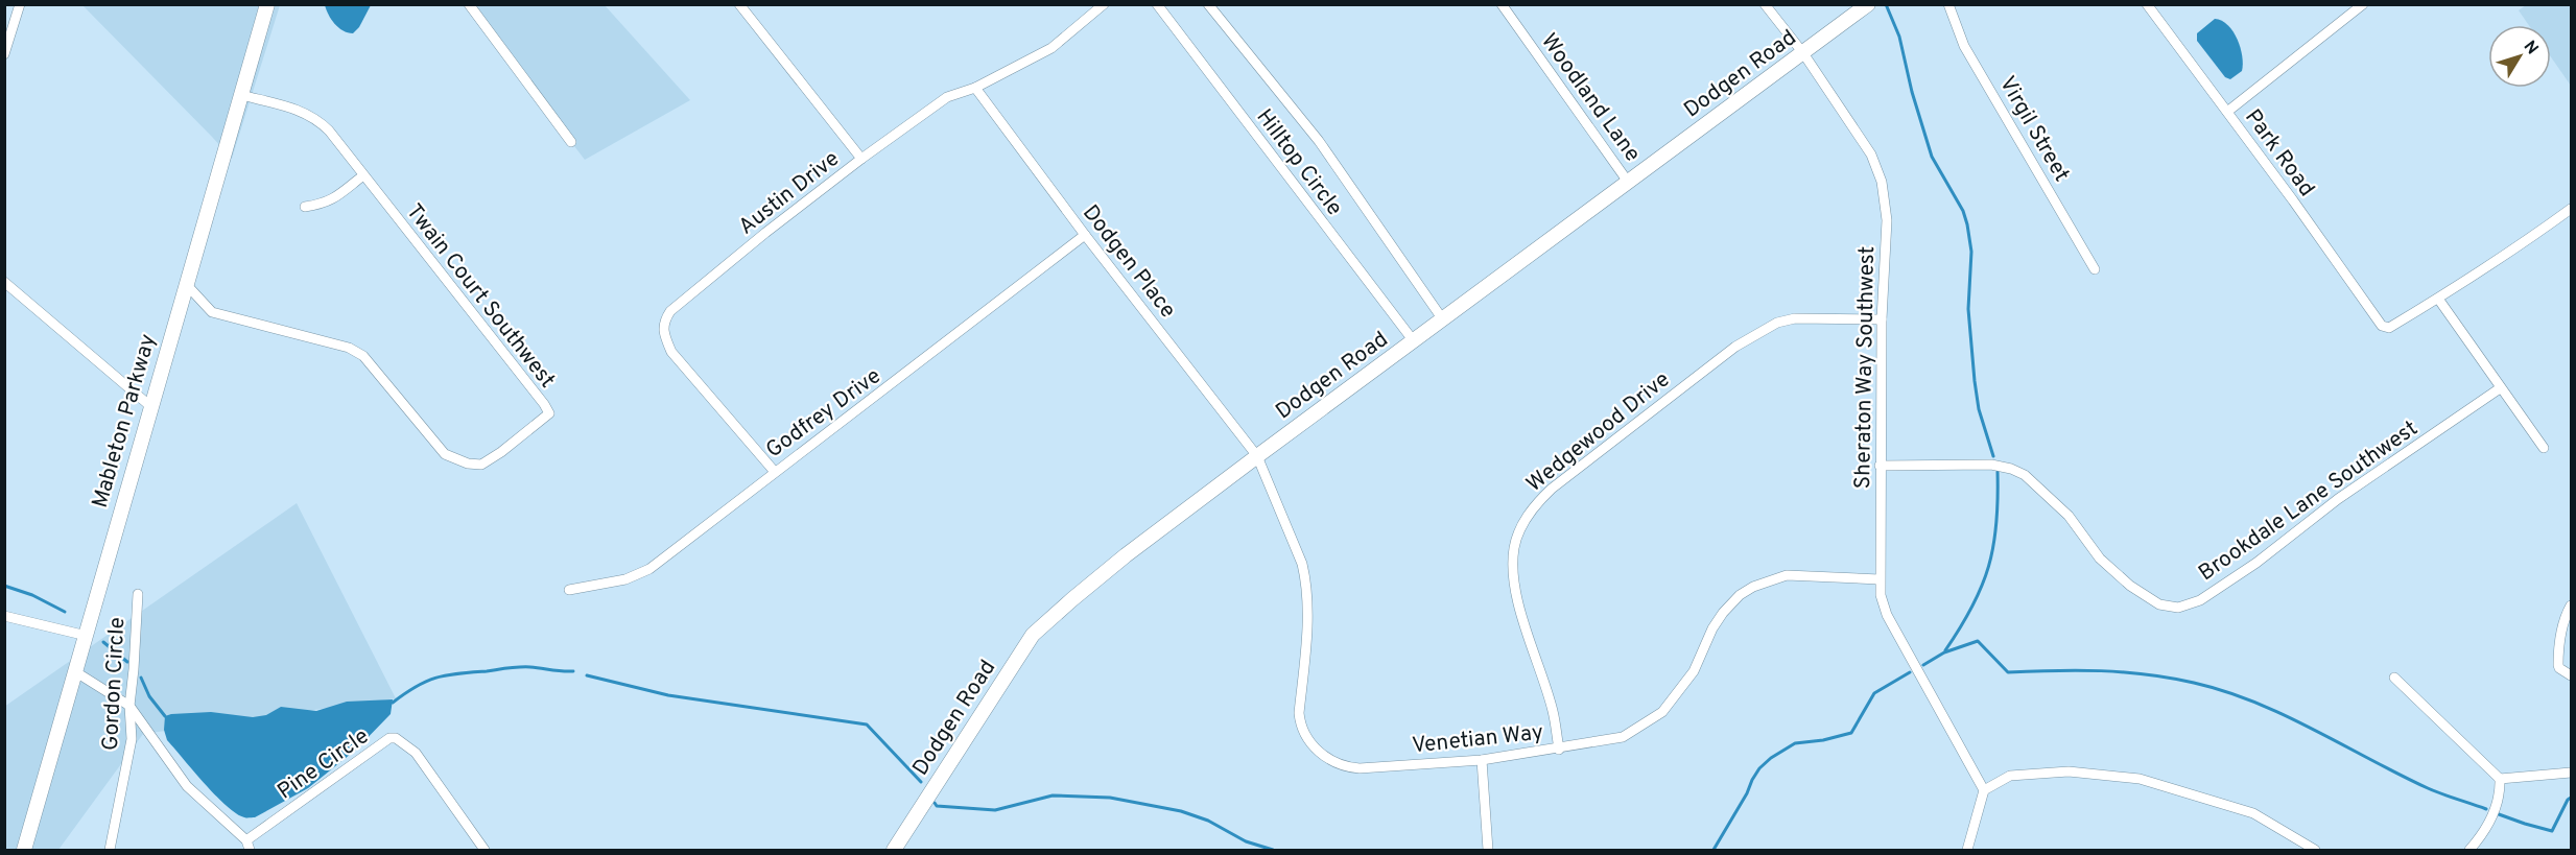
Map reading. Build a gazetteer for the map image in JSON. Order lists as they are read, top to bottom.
{
  "streets": {
    "street": [
      "Dodgen Road",
      "Woodland Lane",
      "Virgil Street",
      "Park Road",
      "Hilltop Circle",
      "Austin Drive",
      "Dodgen Place",
      "Twain Court Southwest",
      "Sheraton Way Southwest",
      "Godfrey Drive",
      "Mableton Parkway",
      "Wedgewood Drive",
      "Brookdale Lane Southwest",
      "Gordon Circle",
      "Venetian Way",
      "Pine Circle"
    ]
  },
  "crossings": [
    ["Dodgen Road", "Woodland Lane"],
    ["Dodgen Road", "Hilltop Circle"],
    ["Dodgen Road", "Dodgen Place"],
    ["Dodgen Road", "Sheraton Way Southwest"],
    ["Dodgen Road", "Venetian Way"],
    ["Austin Drive", "Dodgen Place"],
    ["Austin Drive", "Godfrey Drive"],
    ["Dodgen Place", "Godfrey Drive"],
    ["Dodgen Place", "Venetian Way"],
    ["Twain Court Southwest", "Mableton Parkway"],
    ["Sheraton Way Southwest", "Wedgewood Drive"],
    ["Sheraton Way Southwest", "Brookdale Lane Southwest"],
    ["Sheraton Way Southwest", "Venetian Way"],
    ["Wedgewood Drive", "Venetian Way"]
  ],
  "north": "top right"
}
